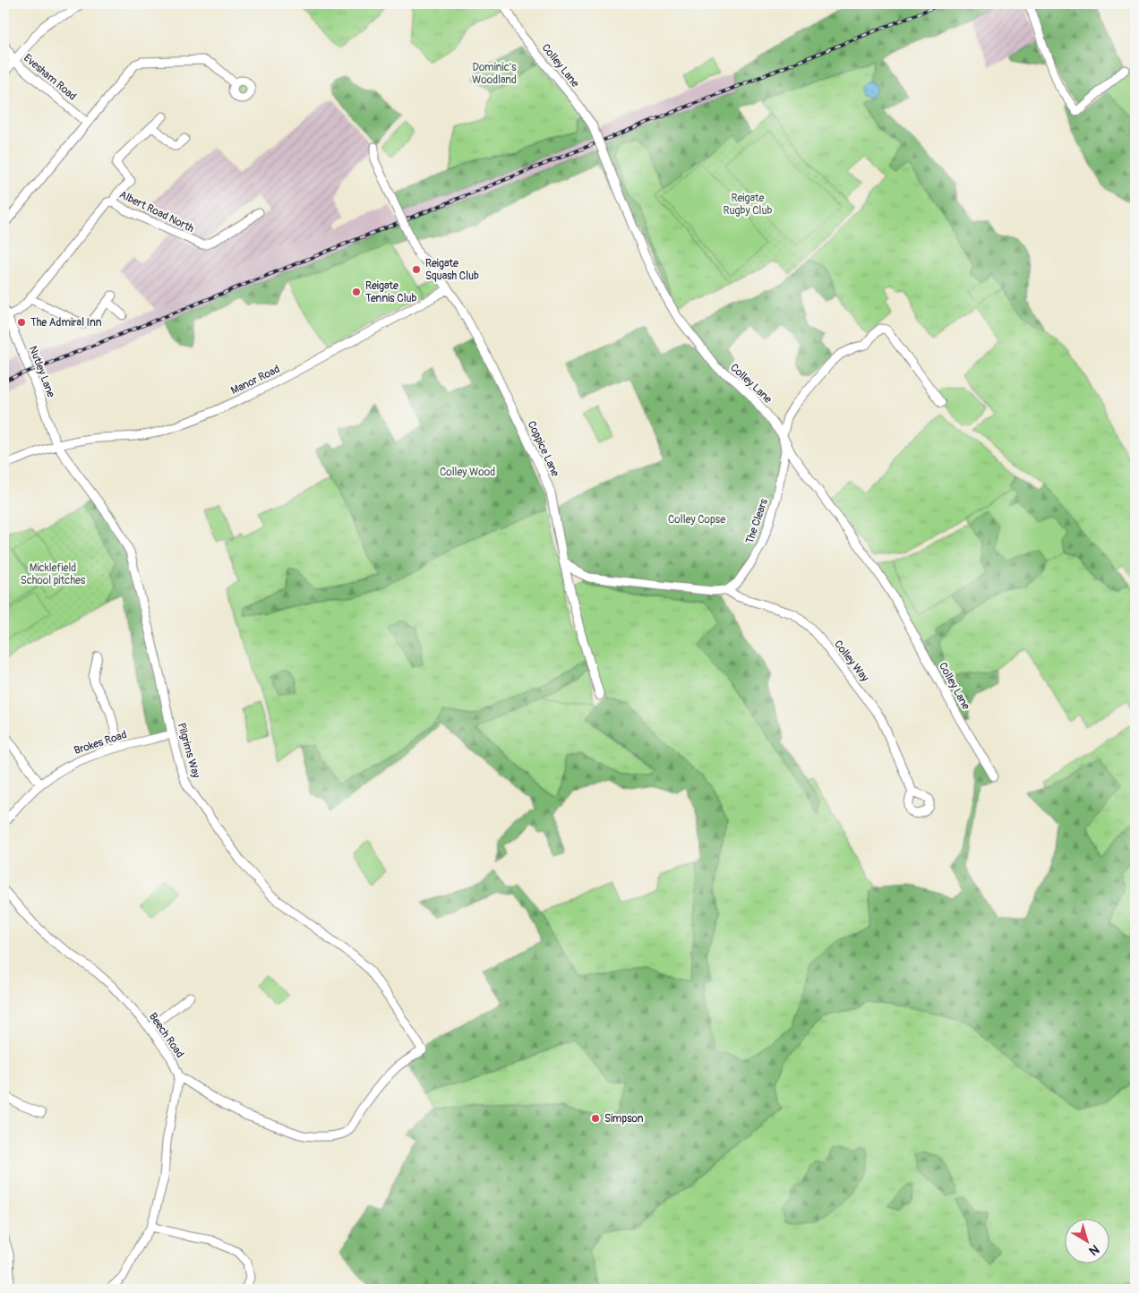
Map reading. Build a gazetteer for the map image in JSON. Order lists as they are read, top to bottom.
{
  "streets": {
    "street": [
      "Colley Lane",
      "Evesham Road",
      "Albert Road North",
      "Nutley Lane",
      "Manor Road",
      "Coppice Lane",
      "The Clears",
      "Colley Way",
      "Brokes Road",
      "Pilgrims Way",
      "Beech Road"
    ]
  },
  "crossings": [
    ["Colley Lane", "The Clears"],
    ["Albert Road North", "Nutley Lane"],
    ["Nutley Lane", "Manor Road"],
    ["Nutley Lane", "Pilgrims Way"],
    ["Manor Road", "Coppice Lane"],
    ["Manor Road", "Pilgrims Way"],
    ["The Clears", "Colley Way"],
    ["Brokes Road", "Pilgrims Way"],
    ["Pilgrims Way", "Beech Road"]
  ],
  "parks": [
    "Dominic's Woodland",
    "Reigate Rugby Club",
    "Colley Wood",
    "Colley Copse",
    "Micklefield School pitches"
  ],
  "places": [
    "Reigate Squash Club",
    "Reigate Tennis Club",
    "The Admiral Inn",
    "Simpson"
  ],
  "north": "bottom right"
}
